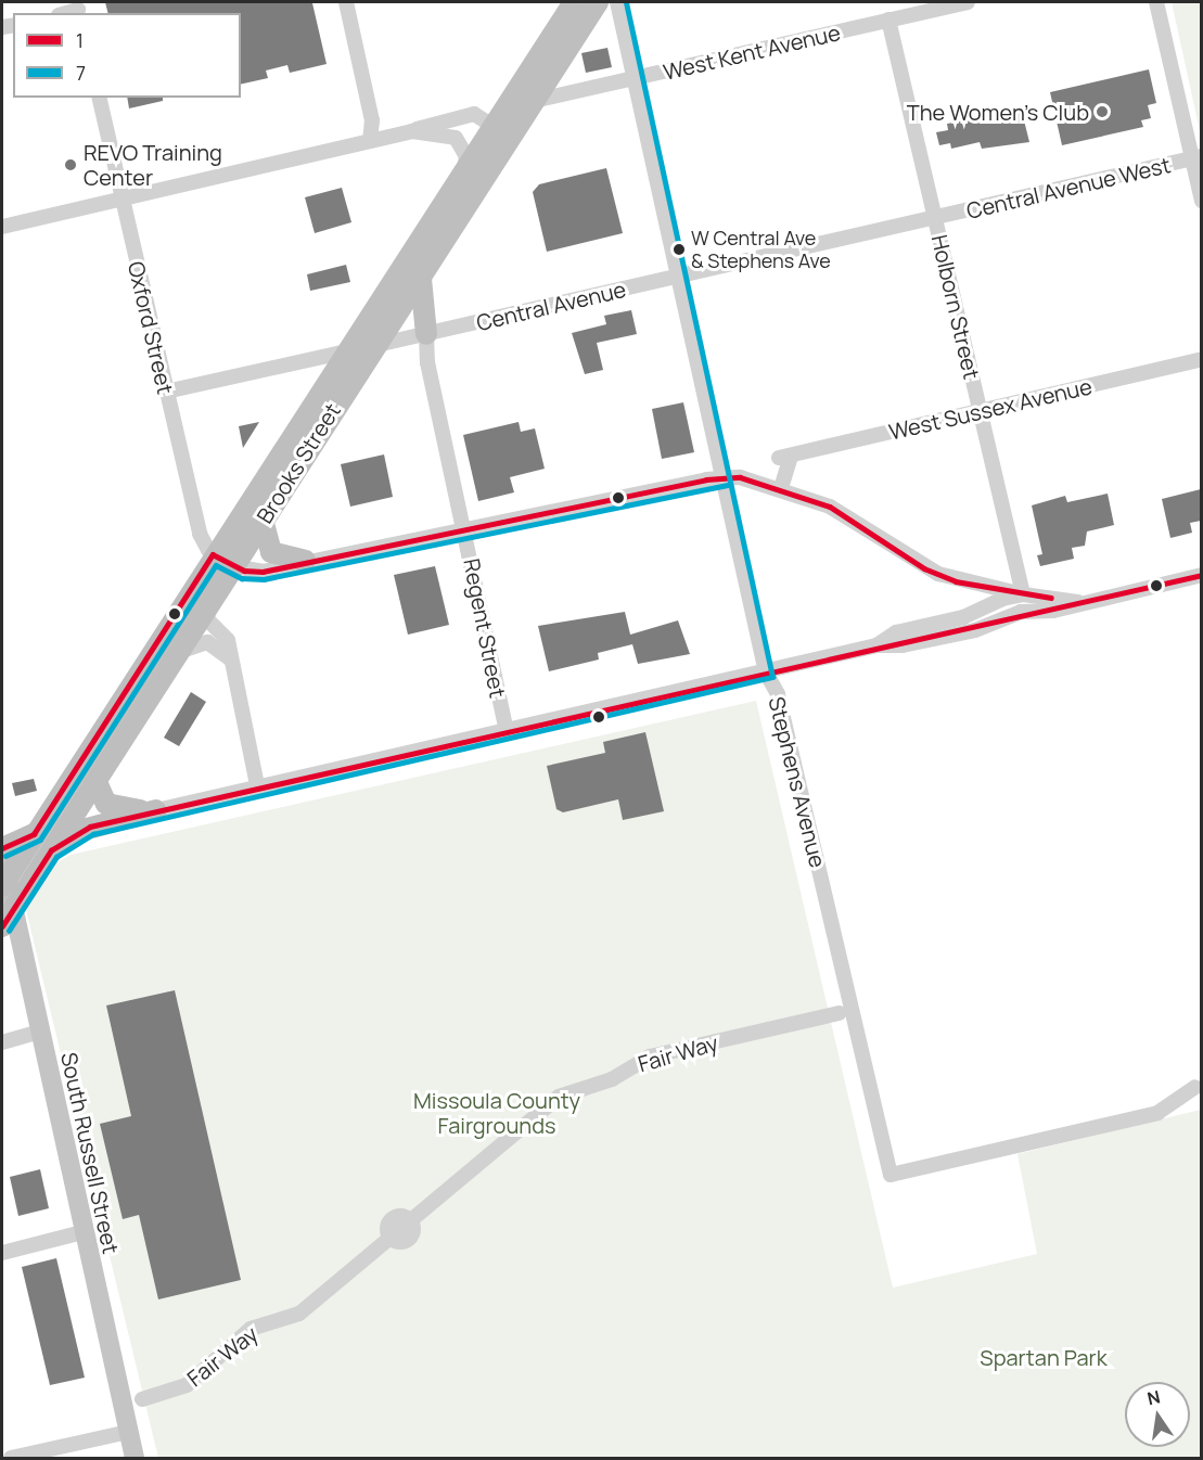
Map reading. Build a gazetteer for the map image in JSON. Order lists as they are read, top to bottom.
{
  "streets": {
    "highway": ["Brooks Street"],
    "main road": ["South Russell Street"],
    "street": [
      "West Kent Avenue",
      "Central Avenue West",
      "Central Avenue",
      "Holborn Street",
      "Oxford Street",
      "West Sussex Avenue",
      "Regent Street",
      "Stephens Avenue",
      "Fair Way"
    ]
  },
  "crossings": [
    ["West Kent Avenue", "Holborn Street"],
    ["West Kent Avenue", "Brooks Street"],
    ["West Kent Avenue", "Stephens Avenue"],
    ["Central Avenue West", "Central Avenue"],
    ["Central Avenue West", "Holborn Street"],
    ["Central Avenue", "Holborn Street"],
    ["Central Avenue", "Oxford Street"],
    ["Central Avenue", "Brooks Street"],
    ["Central Avenue", "Regent Street"],
    ["Central Avenue", "Stephens Avenue"],
    ["Holborn Street", "West Sussex Avenue"],
    ["Oxford Street", "Brooks Street"],
    ["Brooks Street", "South Russell Street"]
  ],
  "parks": ["Missoula County Fairgrounds", "Spartan Park"],
  "places": ["The Women's Club", "REVO Training Center", "W Central Ave & Stephens Ave"],
  "lines": ["transit line 7", "transit line 1"],
  "legend": ["1", "7"],
  "north": "top"
}
